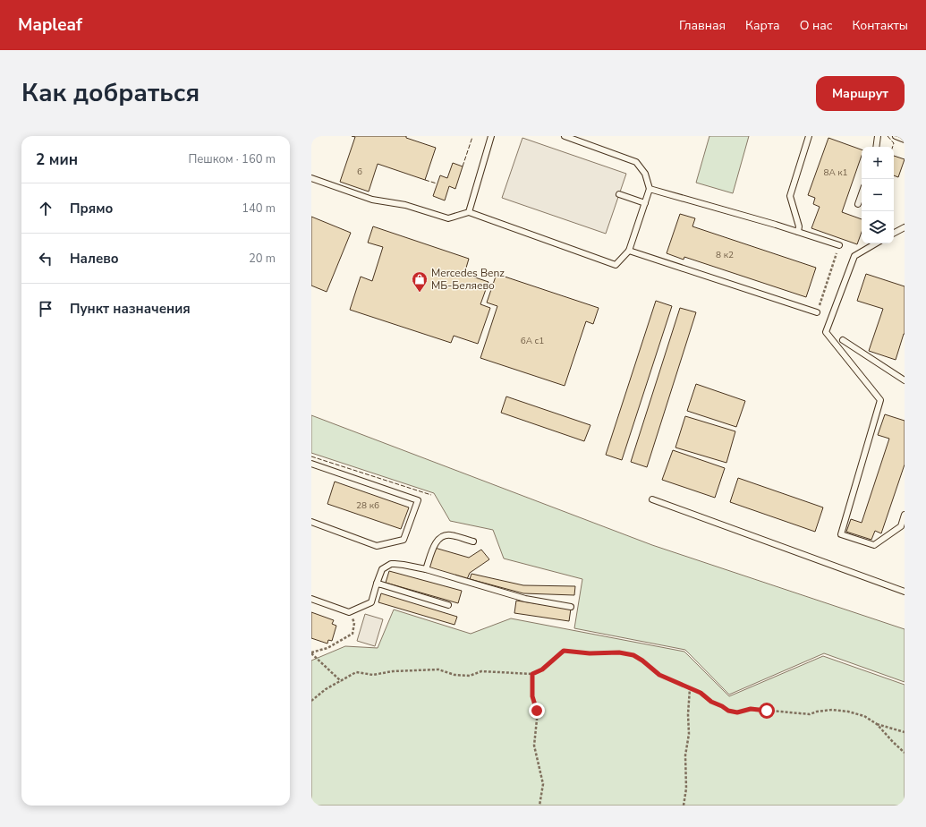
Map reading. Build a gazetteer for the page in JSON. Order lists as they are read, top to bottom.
{
  "places": {
    "shop": ["Mercedes Benz МБ-Беляево"]
  },
  "house_numbers": [
    "6",
    "8А к1",
    "8 к2",
    "6А с1",
    "28 к6"
  ],
  "page": {
    "header": "Mapleaf",
    "nav": [
      "Главная",
      "Карта",
      "О нас",
      "Контакты"
    ],
    "title": "Как добраться",
    "buttons": "Маршрут",
    "heading": ["2 мин", "Пешком · 160 m"],
    "map_buttons": ["+", "−"],
    "list": [
      ["Прямо", "140 m"],
      ["Налево", "20 m"],
      "Пункт назначения"
    ]
  }
}
